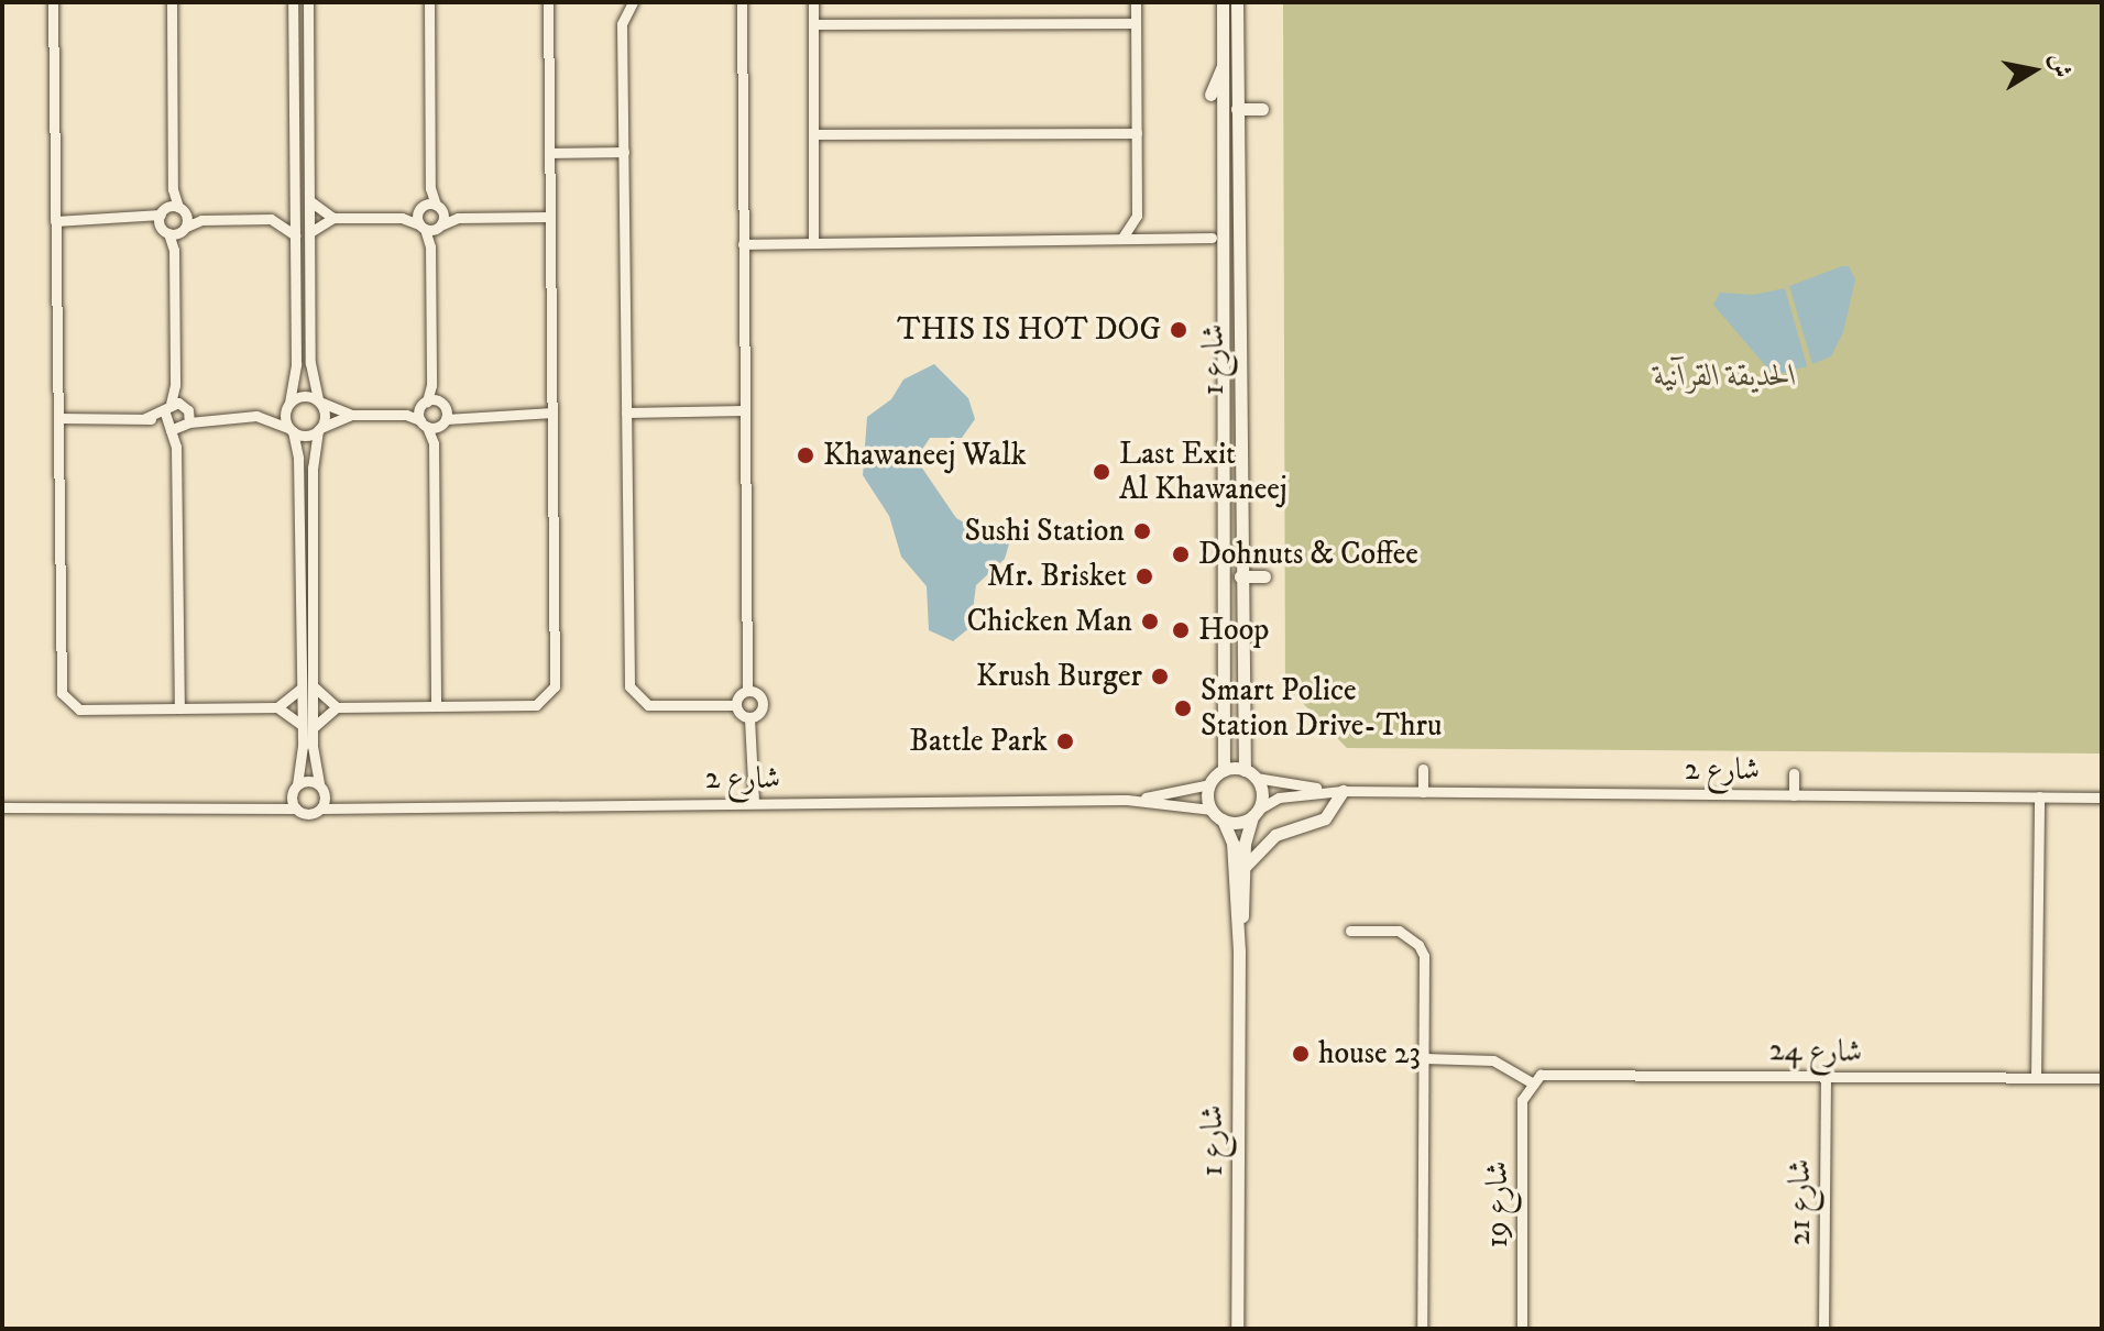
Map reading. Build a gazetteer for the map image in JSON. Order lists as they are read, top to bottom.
{
  "streets": {
    "street": [
      "شارع 1",
      "شارع 2",
      "شارع 24",
      "شارع 21",
      "شارع 19"
    ]
  },
  "crossings": [
    ["شارع 1", "شارع 2"],
    ["شارع 24", "شارع 21"],
    ["شارع 24", "شارع 19"]
  ],
  "parks": ["الحديقة القرآنية"],
  "places": [
    "THIS IS HOT DOG",
    "Khawaneej Walk",
    "Last Exit Al Khawaneej",
    "Sushi Station",
    "Dohnuts & Coffee",
    "Mr. Brisket",
    "Chicken Man",
    "Hoop",
    "Krush Burger",
    "Smart Police Station Drive-Thru",
    "Battle Park",
    "house 23"
  ],
  "north": "right"
}
